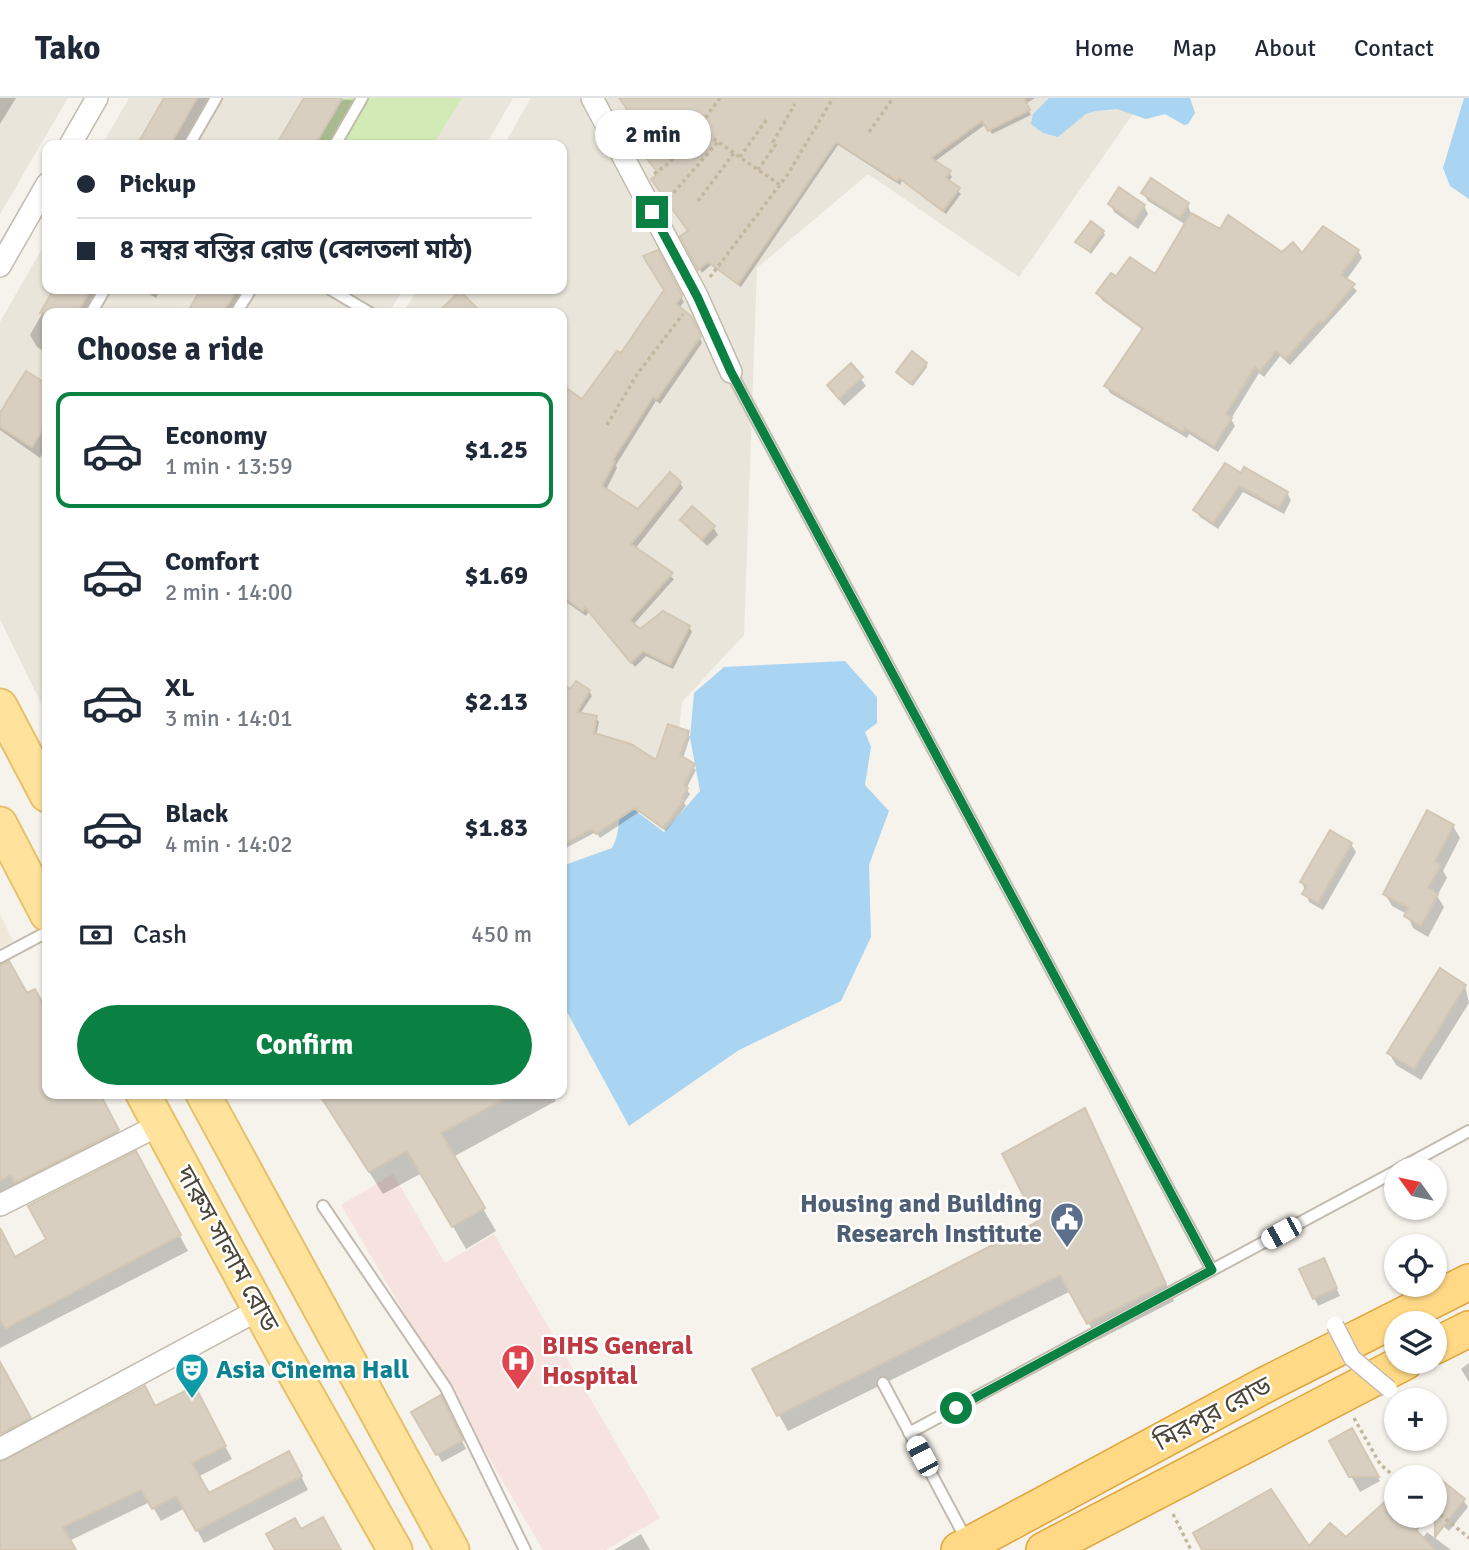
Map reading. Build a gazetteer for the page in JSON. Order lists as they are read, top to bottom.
{
  "streets": {
    "highway": ["মিরপুর রোড"],
    "main road": ["দারুস সালাম রোড"]
  },
  "places": {
    "public building": ["Housing and Building Research Institute"],
    "hospital": ["BIHS General Hospital"],
    "theatre": ["Asia Cinema Hall"]
  },
  "north": "top left",
  "page": {
    "header": "Tako",
    "nav": [
      "Home",
      "Map",
      "About",
      "Contact"
    ],
    "bubble": "2 min",
    "banner": ["Pickup", "৪ নম্বর বস্তির রোড (বেলতলা মাঠ)"],
    "heading": "Choose a ride",
    "list": [
      {
        "name": "Economy",
        "note": "1 min · 13:59",
        "value": "$1.25"
      },
      {
        "name": "Comfort",
        "note": "2 min · 14:00",
        "value": "$1.69"
      },
      {
        "name": "XL",
        "note": "3 min · 14:01",
        "value": "$2.13"
      },
      {
        "name": "Black",
        "note": "4 min · 14:02",
        "value": "$1.83"
      }
    ],
    "pay": ["Cash", "450 m"],
    "buttons": "Confirm",
    "map_buttons": ["+", "−"]
  }
}
